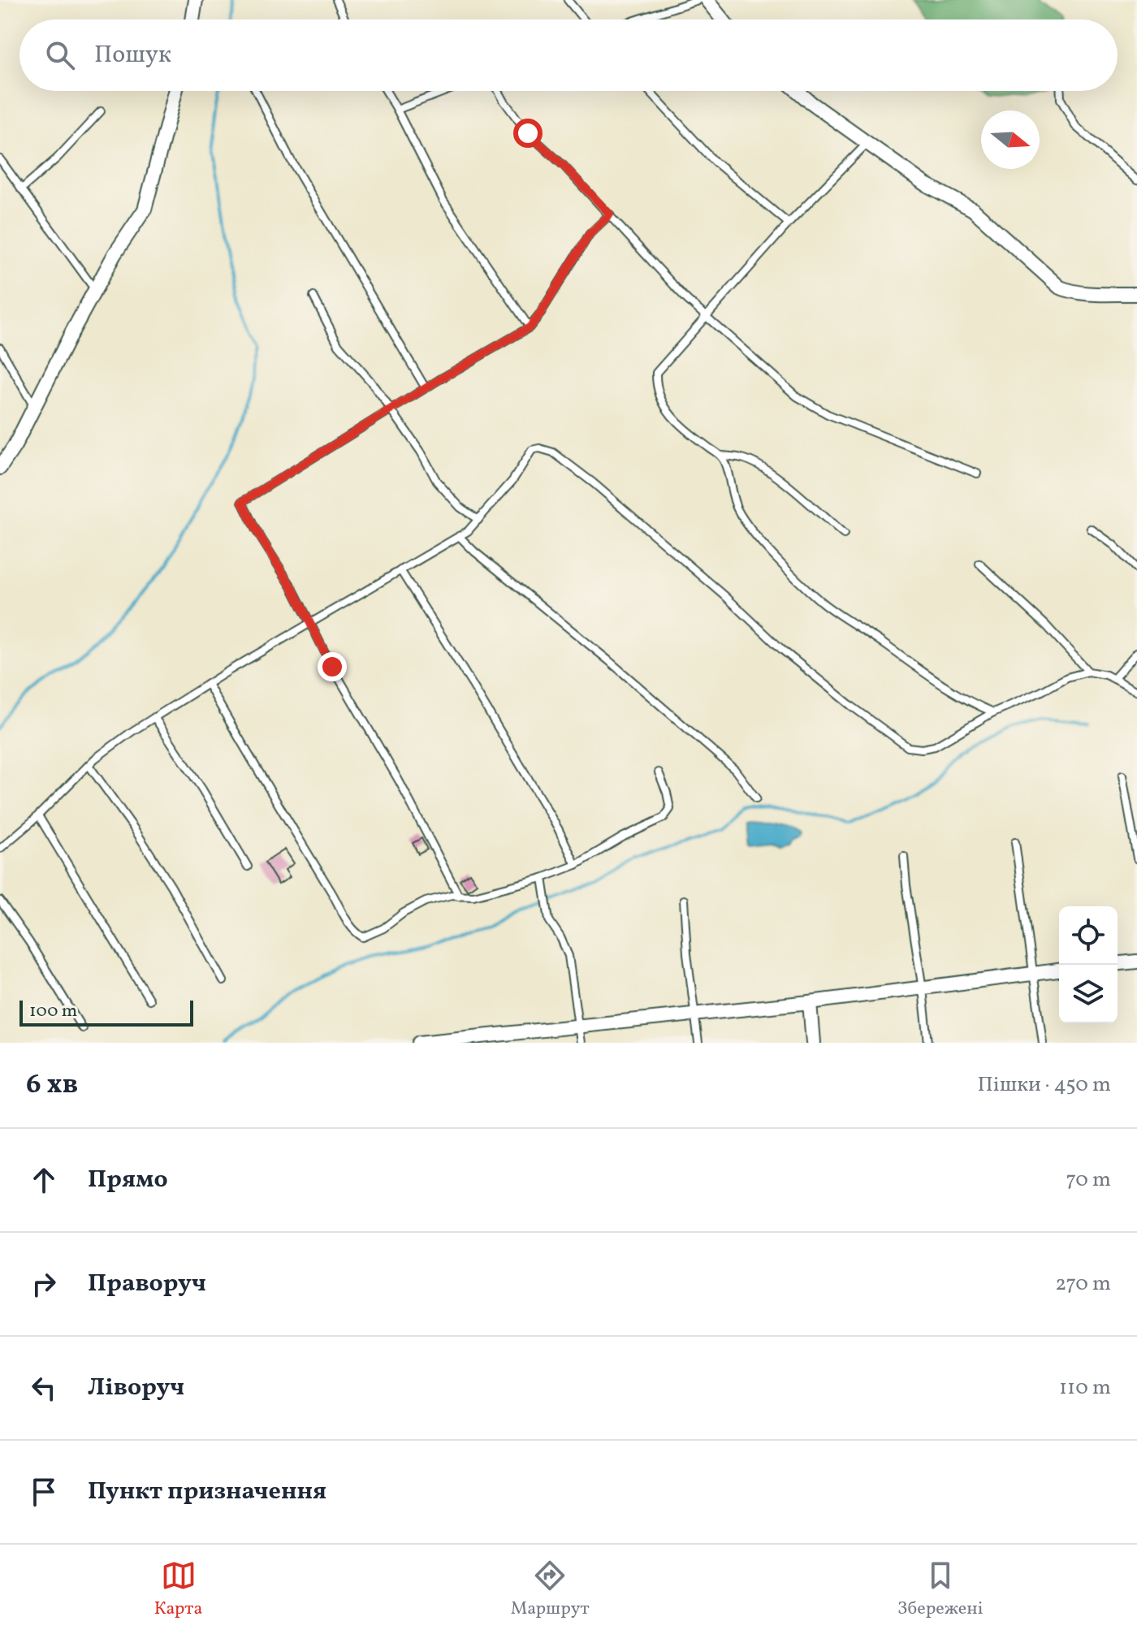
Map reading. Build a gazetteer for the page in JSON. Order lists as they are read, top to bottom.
{
  "scale_bar": "100 m",
  "north": "right",
  "page": {
    "search": "Пошук",
    "scale": "100 m",
    "heading": ["6 хв", "Пішки · 450 m"],
    "list": [
      ["Прямо", "70 m"],
      ["Праворуч", "270 m"],
      ["Ліворуч", "110 m"],
      "Пункт призначення"
    ],
    "nav": ["Карта", "Маршрут", "Збережені"]
  }
}
